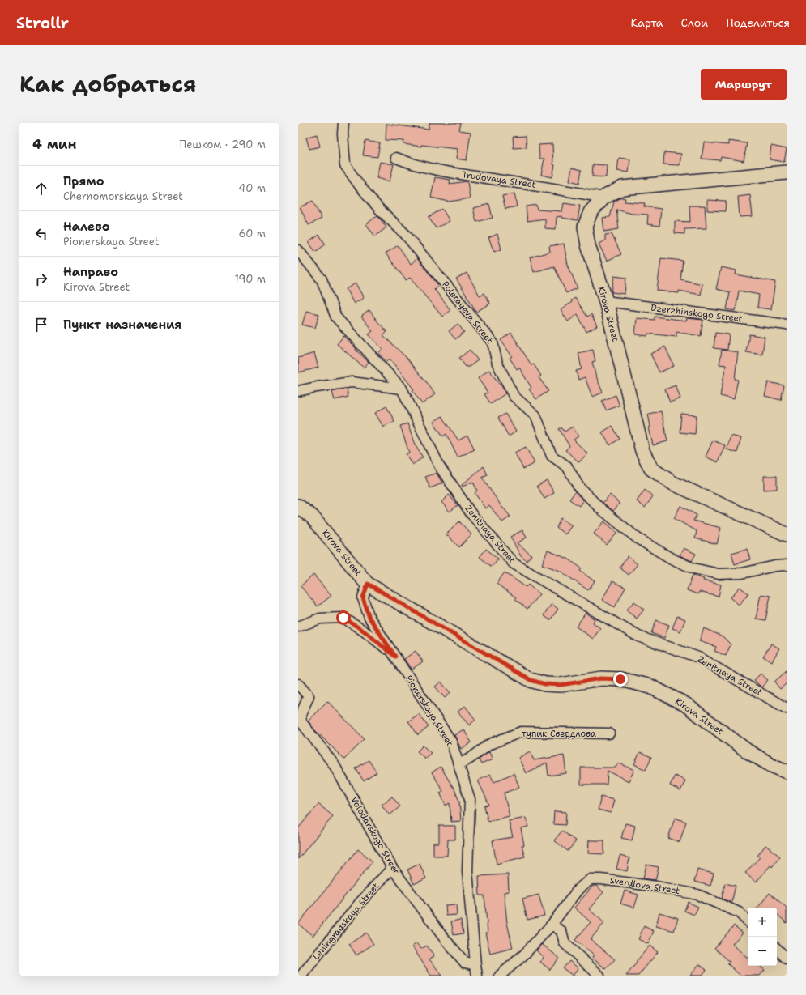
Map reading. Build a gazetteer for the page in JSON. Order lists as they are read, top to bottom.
{
  "streets": {
    "main road": ["Kirova Street"],
    "street": [
      "Trudovaya Street",
      "Poletayeva Street",
      "Dzerzhinskogo Street",
      "Zenitnaya Street",
      "Pionerskaya Street",
      "тупик Свердлова",
      "Volodarskogo Street",
      "Sverdlova Street",
      "Leningradskaya Street"
    ]
  },
  "crossings": [
    ["Trudovaya Street", "Kirova Street"],
    ["Dzerzhinskogo Street", "Kirova Street"],
    ["Kirova Street", "Pionerskaya Street"],
    ["Pionerskaya Street", "тупик Свердлова"],
    ["Pionerskaya Street", "Volodarskogo Street"],
    ["Volodarskogo Street", "Leningradskaya Street"]
  ],
  "page": {
    "header": "Strollr",
    "nav": ["Карта", "Слои", "Поделиться"],
    "title": "Как добраться",
    "buttons": "Маршрут",
    "heading": ["4 мин", "Пешком · 290 m"],
    "list": [
      ["Прямо", "Chernomorskaya Street", "40 m"],
      ["Налево", "Pionerskaya Street", "60 m"],
      ["Направо", "Kirova Street", "190 m"],
      "Пункт назначения"
    ],
    "map_buttons": ["+", "−"]
  }
}
